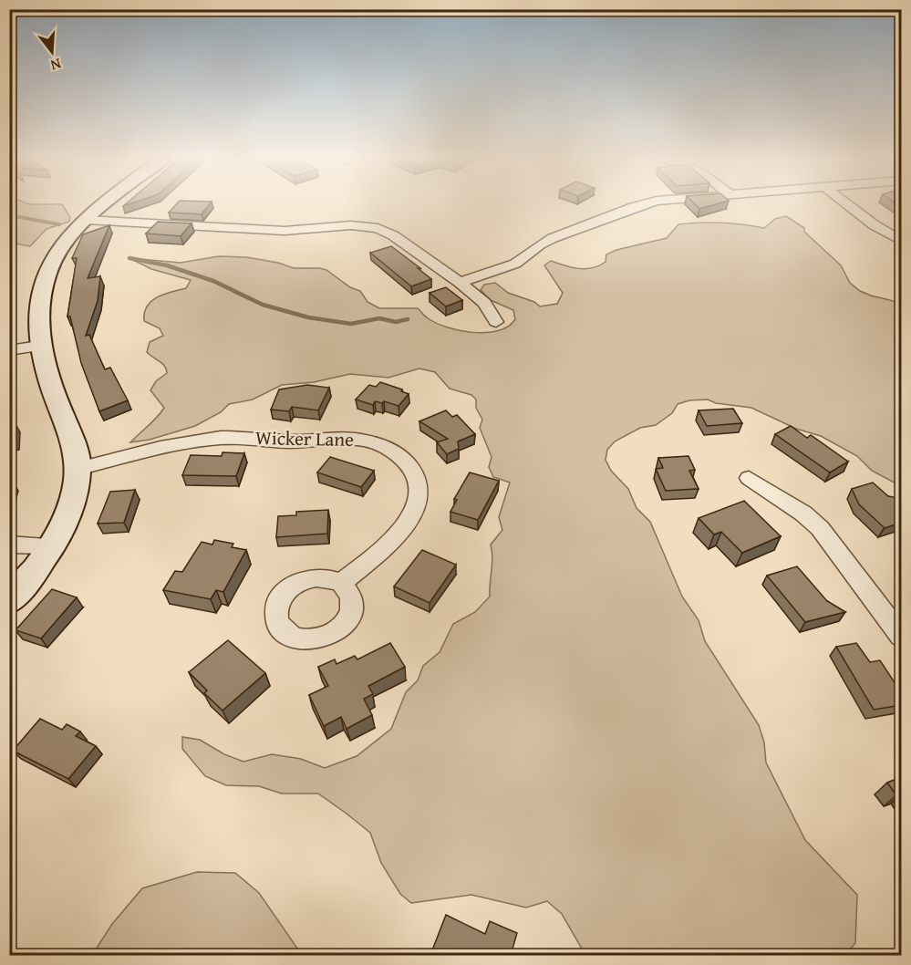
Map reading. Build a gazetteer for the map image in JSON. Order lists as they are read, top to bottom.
{
  "streets": {
    "street": ["Wicker Lane"]
  },
  "north": "bottom"
}
